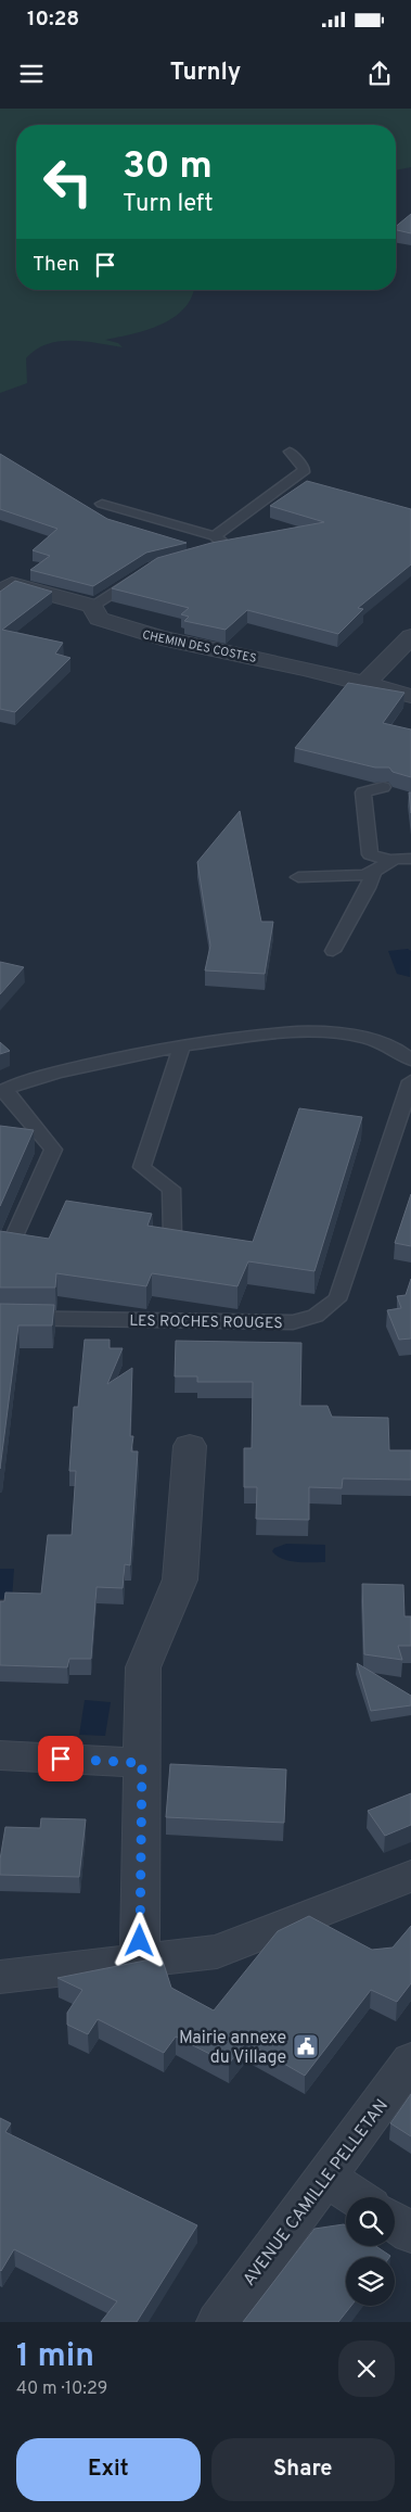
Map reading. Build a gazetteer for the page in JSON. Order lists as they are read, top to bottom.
{
  "streets": {
    "street": ["CHEMIN DES COSTES", "AVENUE CAMILLE PELLETAN"],
    "lane": ["LES ROCHES ROUGES"]
  },
  "places": {
    "public building": ["Mairie annexe du Village"]
  },
  "page": {
    "status": "10:28",
    "header": "Turnly",
    "turn": ["30 m", "Turn left"],
    "then": "Then",
    "heading": ["1 min", "40 m · 10:29"],
    "buttons": ["Exit", "Share"]
  }
}
